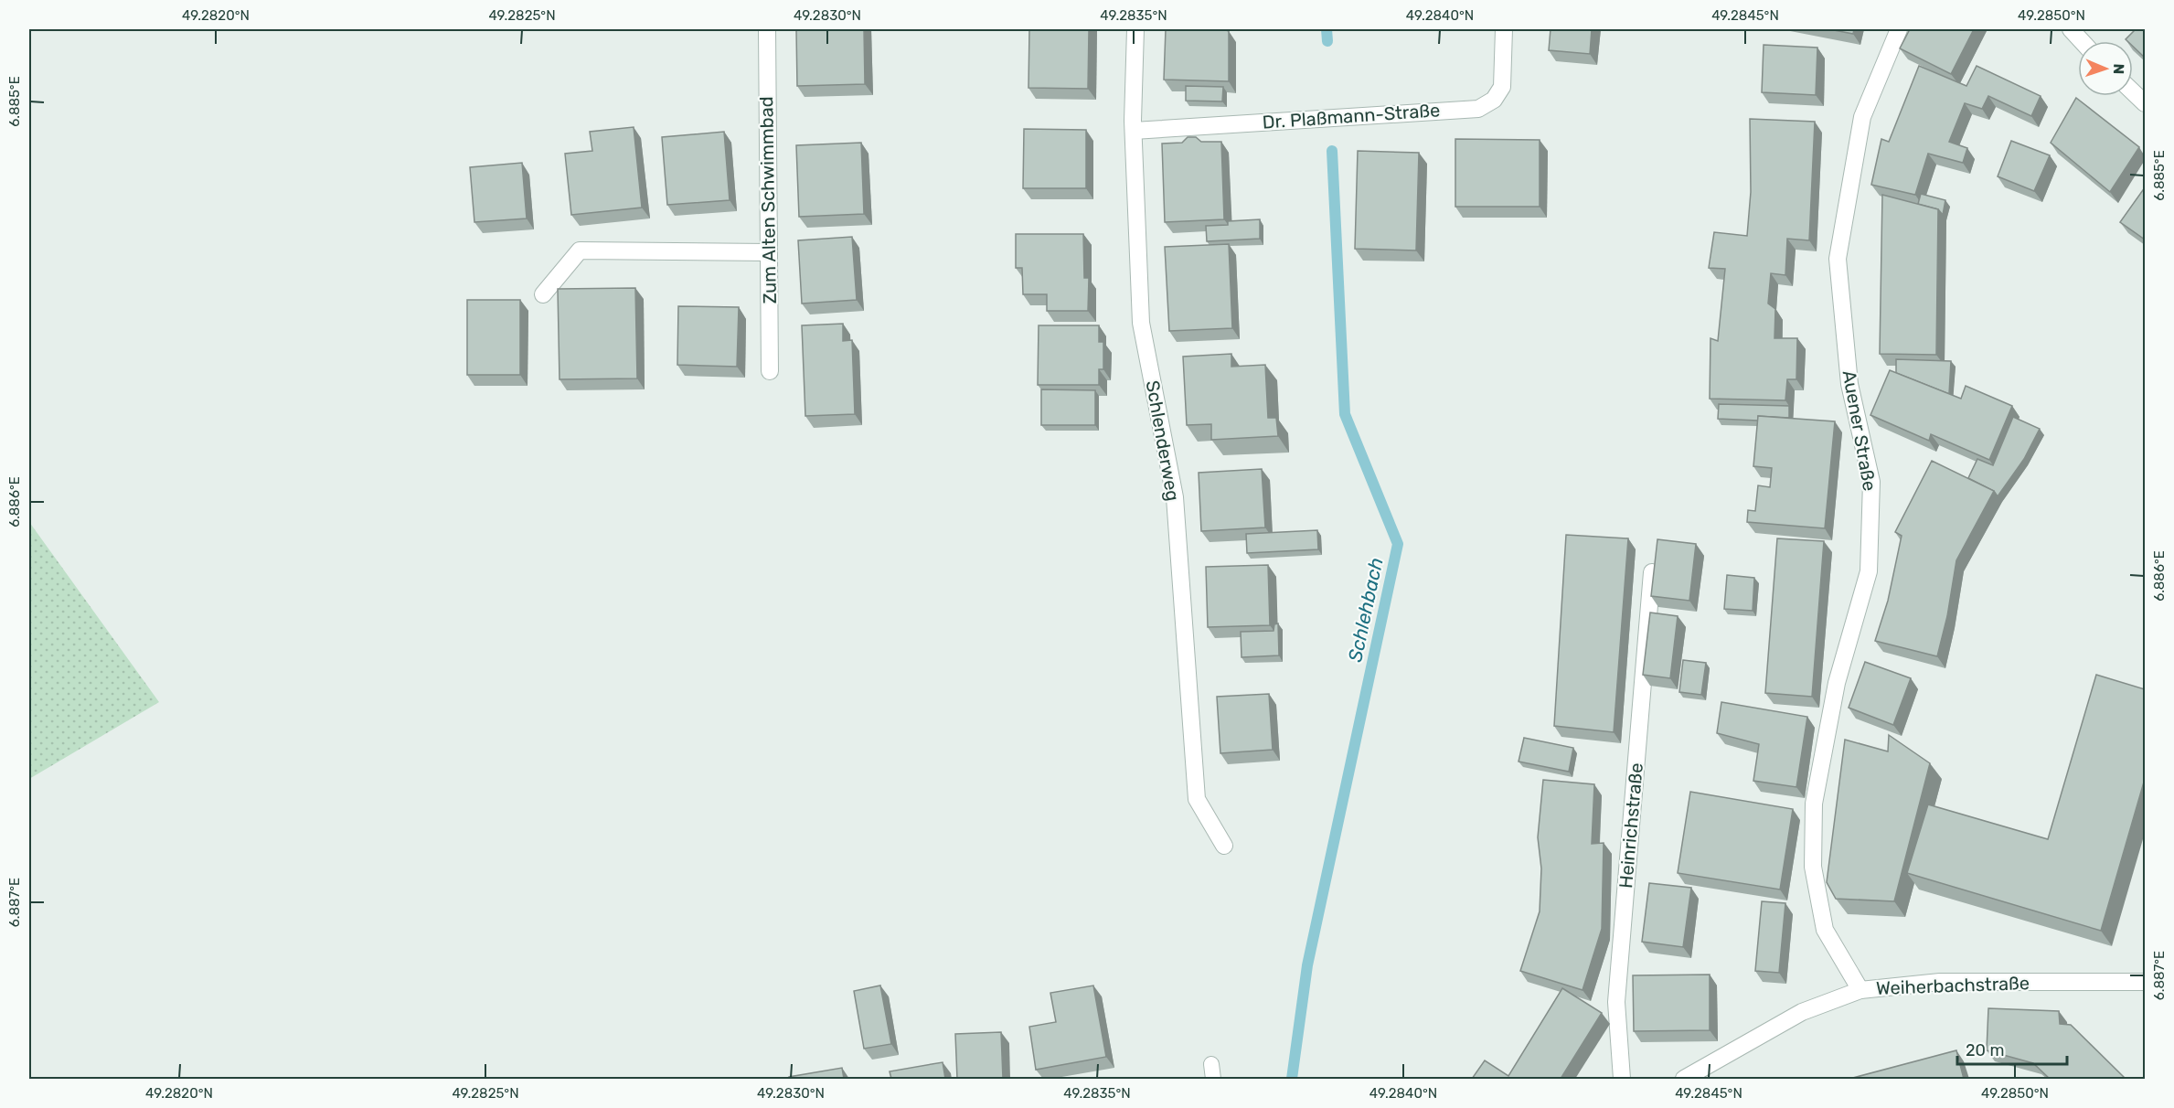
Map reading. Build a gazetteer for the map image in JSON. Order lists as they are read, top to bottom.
{
  "streets": {
    "street": [
      "Dr. Plaßmann-Straße",
      "Zum Alten Schwimmbad",
      "Auener Straße",
      "Schlenderweg",
      "Heinrichstraße",
      "Weiherbachstraße"
    ]
  },
  "crossings": [
    ["Dr. Plaßmann-Straße", "Schlenderweg"],
    ["Auener Straße", "Weiherbachstraße"]
  ],
  "water": ["Schlehbach"],
  "scale_bar": "20 m",
  "north": "right",
  "coordinates": [
    "49.2820°N",
    "49.2825°N",
    "49.2830°N",
    "49.2835°N",
    "49.2840°N",
    "49.2845°N",
    "49.2850°N",
    "6.885°E",
    "6.886°E",
    "6.887°E"
  ]
}
